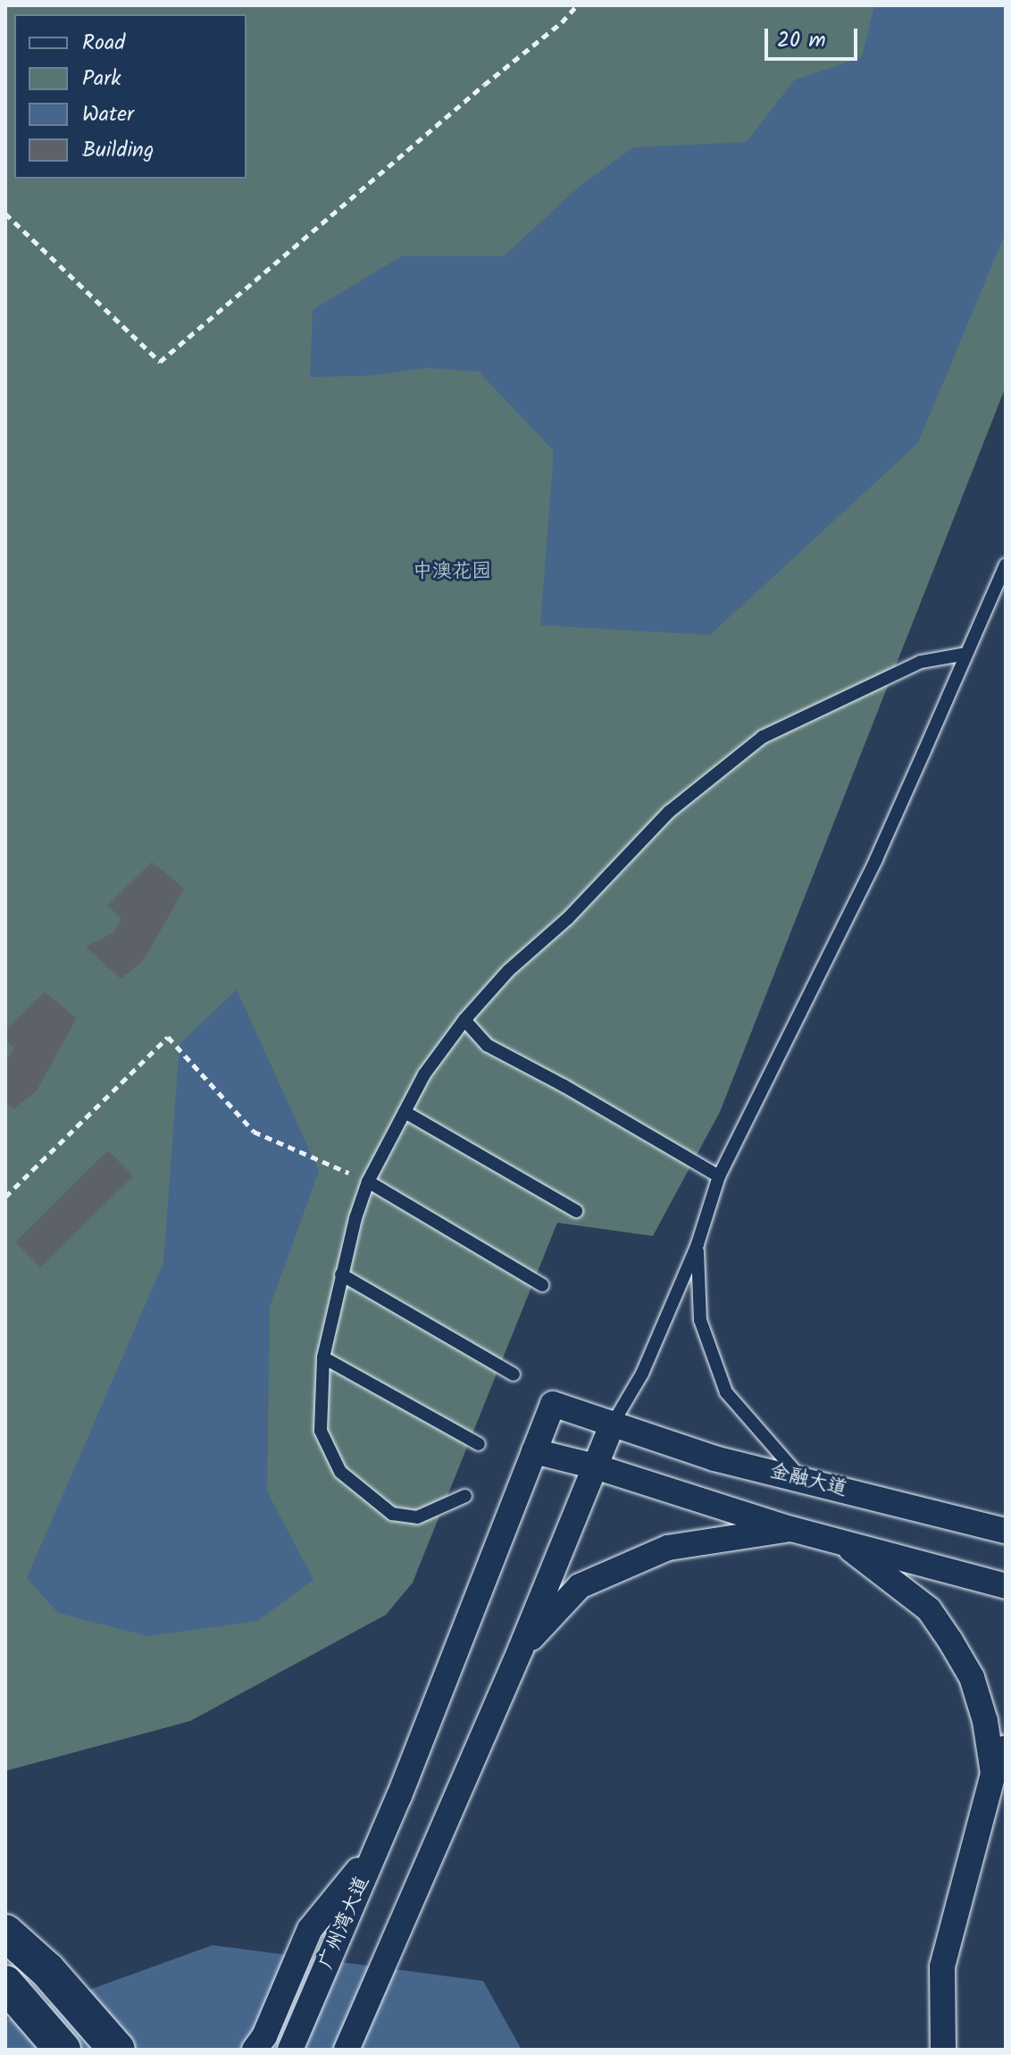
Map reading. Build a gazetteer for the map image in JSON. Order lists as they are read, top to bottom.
{
  "streets": {
    "street": ["金融大道", "广州湾大道"]
  },
  "crossings": [
    ["金融大道", "广州湾大道"]
  ],
  "parks": ["中澳花园"],
  "legend": [
    "Road",
    "Park",
    "Water",
    "Building"
  ],
  "scale_bar": "20 m"
}
